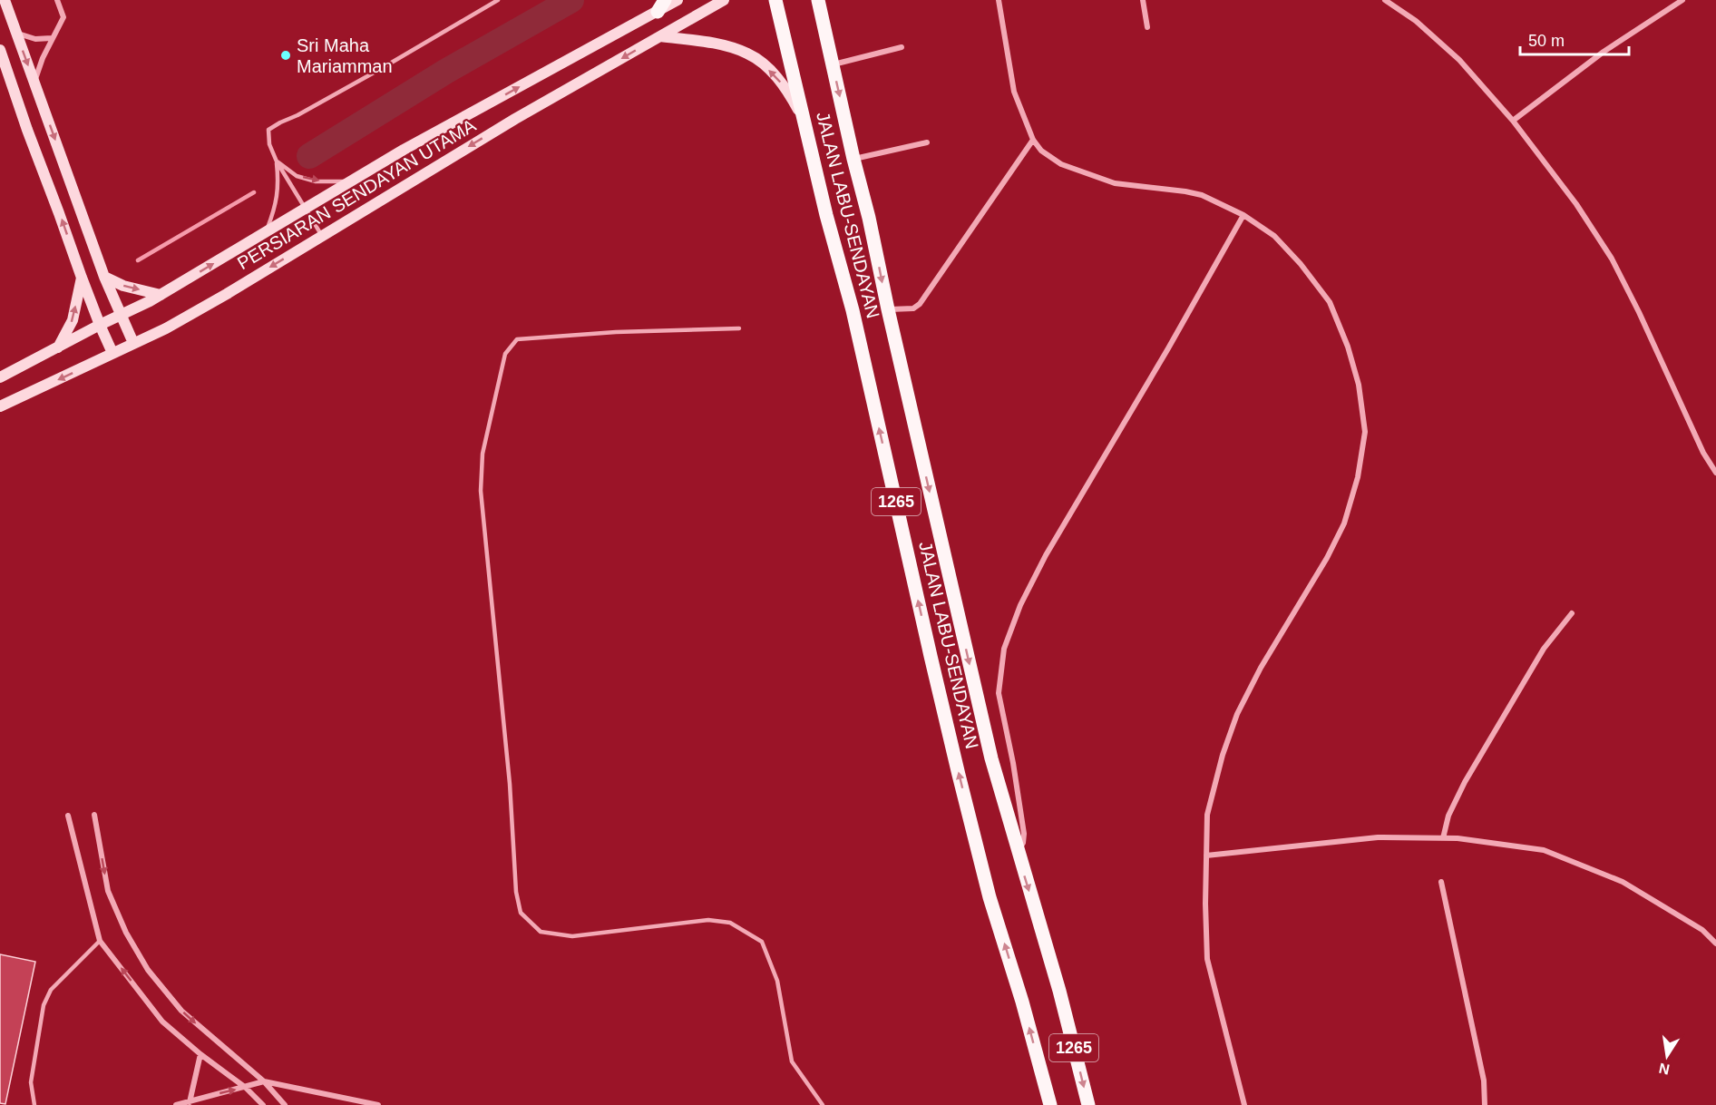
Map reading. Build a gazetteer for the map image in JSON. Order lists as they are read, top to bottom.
{
  "streets": {
    "main road": ["PERSIARAN SENDAYAN UTAMA", "JALAN LABU-SENDAYAN", "1265"]
  },
  "places": ["Sri Maha Mariamman"],
  "scale_bar": "50 m",
  "north": "bottom"
}
